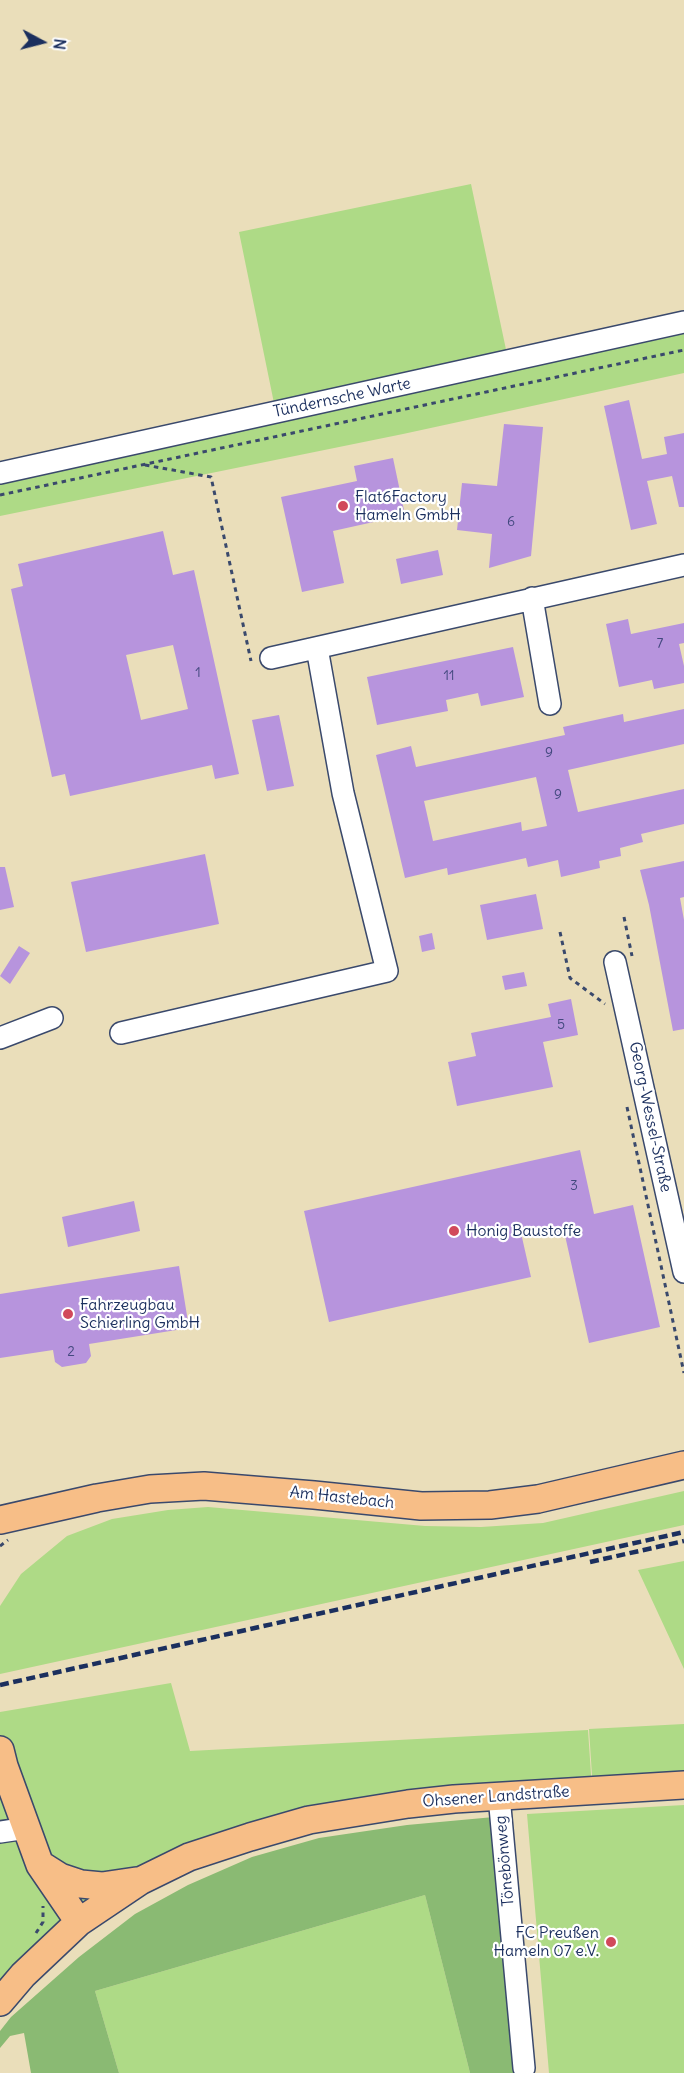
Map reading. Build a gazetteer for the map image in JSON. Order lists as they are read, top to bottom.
{
  "streets": {
    "main road": ["Am Hastebach", "Ohsener Landstraße"],
    "street": ["Tündernsche Warte", "Georg-Wessel-Straße", "Tönebönweg"]
  },
  "crossings": [
    ["Ohsener Landstraße", "Tönebönweg"]
  ],
  "places": [
    "Flat6Factory Hameln GmbH",
    "Honig Baustoffe",
    "Fahrzeugbau Schierling GmbH",
    "FC Preußen Hameln 07 e.V."
  ],
  "house_numbers": [
    "6",
    "7",
    "1",
    "11",
    "9",
    "9",
    "5",
    "3",
    "2"
  ],
  "north": "right"
}
